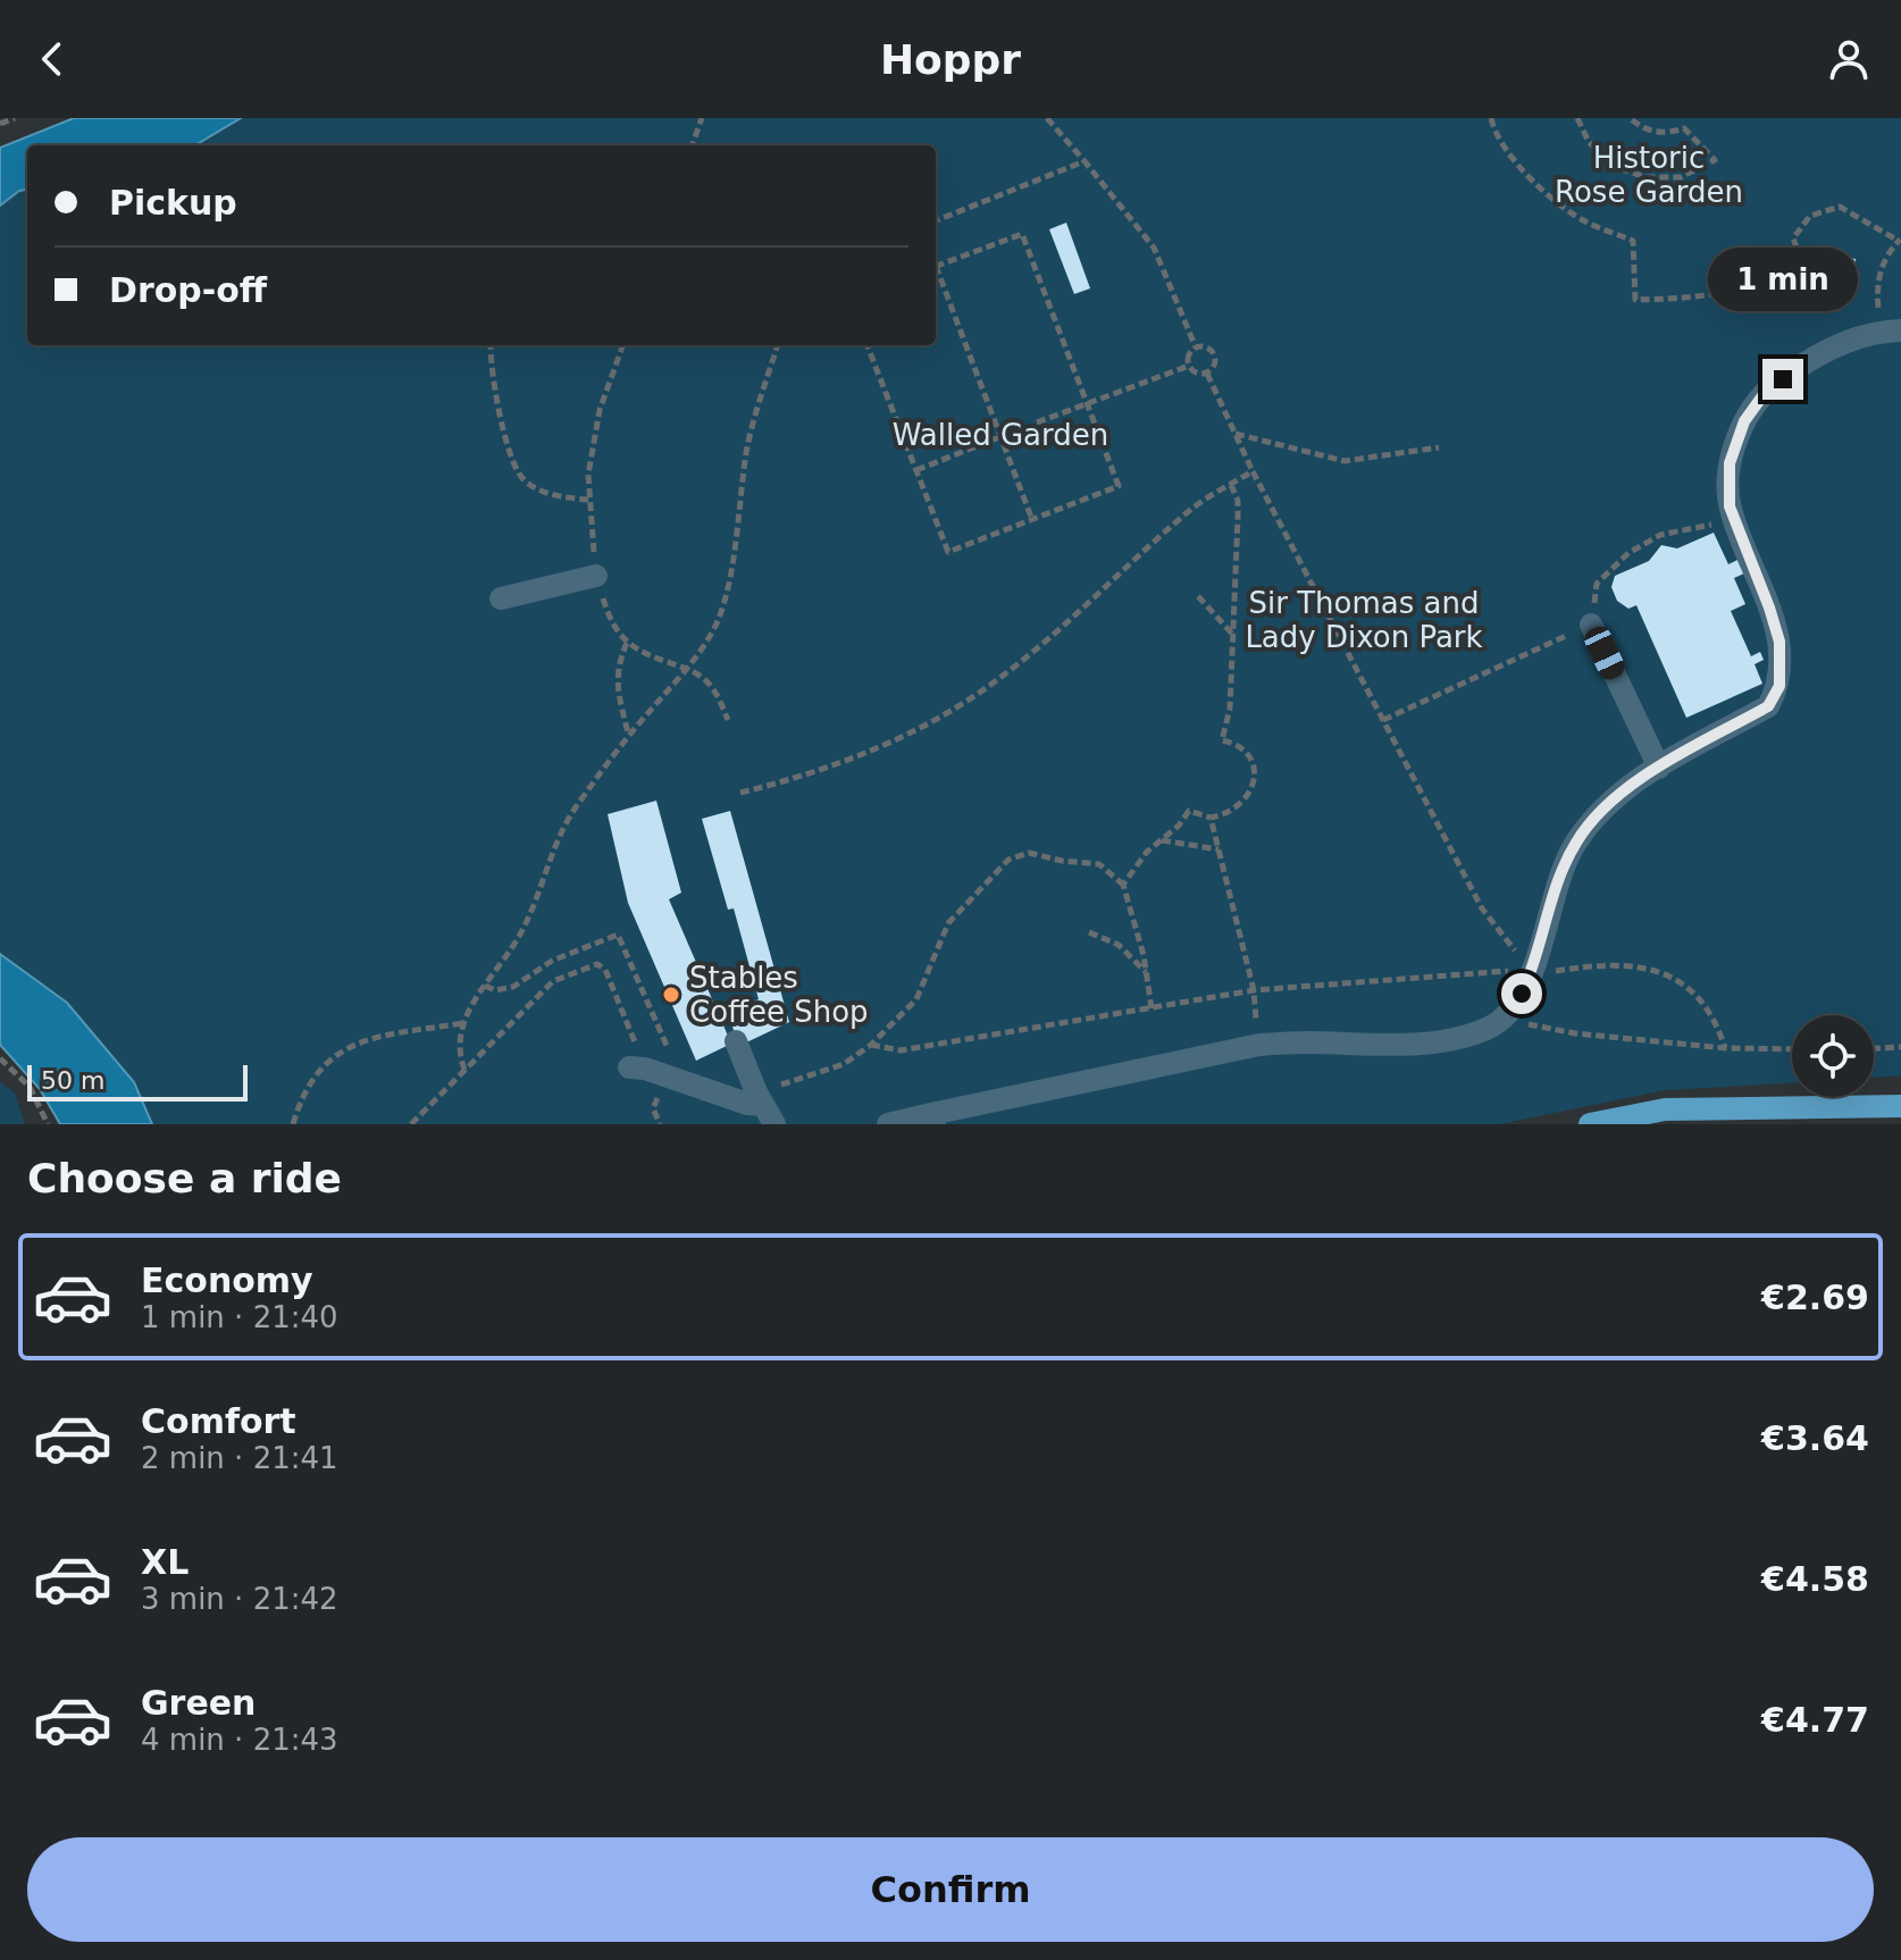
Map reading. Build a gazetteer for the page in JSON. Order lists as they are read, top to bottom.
{
  "parks": ["Historic Rose Garden", "Walled Garden", "Sir Thomas and Lady Dixon Park"],
  "places": ["Stables Coffee Shop"],
  "scale_bar": "50 m",
  "page": {
    "header": "Hoppr",
    "banner": ["Pickup", "Drop-off"],
    "bubble": "1 min",
    "scale": "50 m",
    "heading": "Choose a ride",
    "list": [
      {
        "name": "Economy",
        "note": "1 min · 21:40",
        "value": "€2.69"
      },
      {
        "name": "Comfort",
        "note": "2 min · 21:41",
        "value": "€3.64"
      },
      {
        "name": "XL",
        "note": "3 min · 21:42",
        "value": "€4.58"
      },
      {
        "name": "Green",
        "note": "4 min · 21:43",
        "value": "€4.77"
      }
    ],
    "buttons": "Confirm"
  }
}
